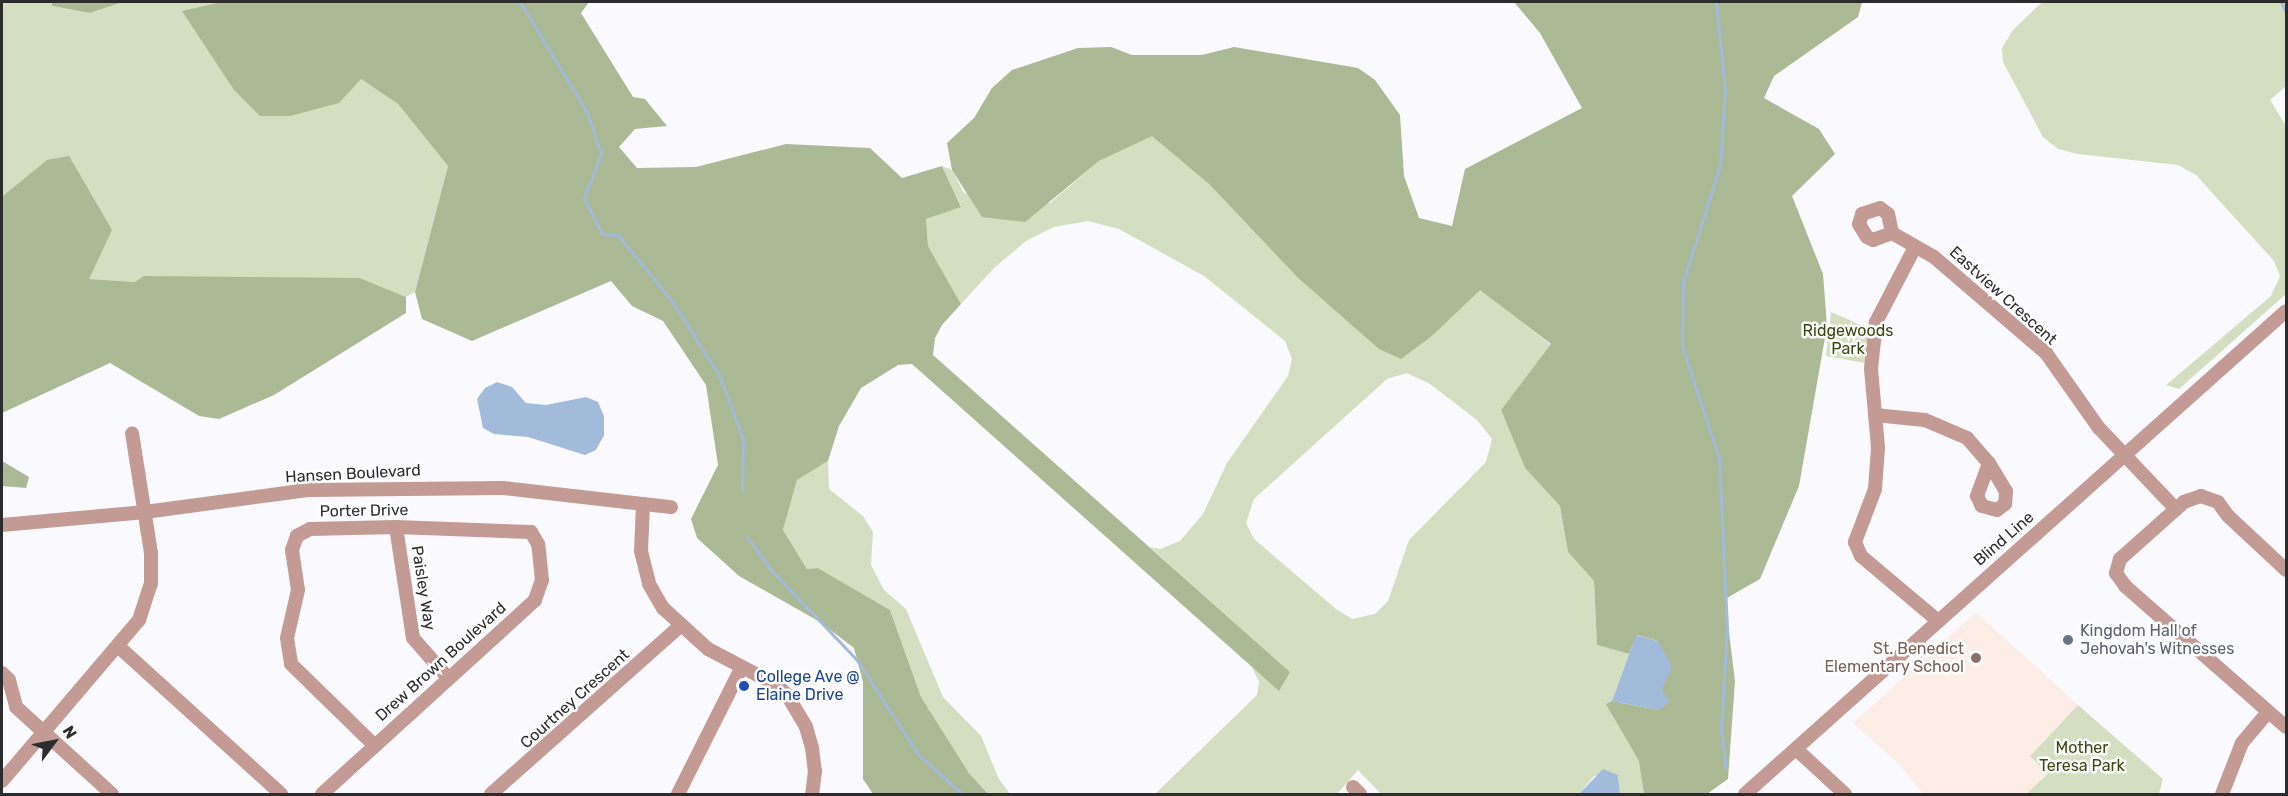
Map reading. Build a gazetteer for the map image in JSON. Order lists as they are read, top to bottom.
{
  "streets": {
    "street": [
      "Eastview Crescent",
      "Hansen Boulevard",
      "Porter Drive",
      "Blind Line",
      "Paisley Way",
      "Drew Brown Boulevard",
      "Courtney Crescent"
    ]
  },
  "crossings": [
    ["Eastview Crescent", "Blind Line"],
    ["Porter Drive", "Paisley Way"],
    ["Porter Drive", "Drew Brown Boulevard"],
    ["Paisley Way", "Drew Brown Boulevard"]
  ],
  "parks": ["Ridgewoods Park", "Mother Teresa Park"],
  "places": ["Kingdom Hall of Jehovah's Witnesses", "St. Benedict Elementary School", "College Ave @ Elaine Drive"],
  "north": "top right"
}
